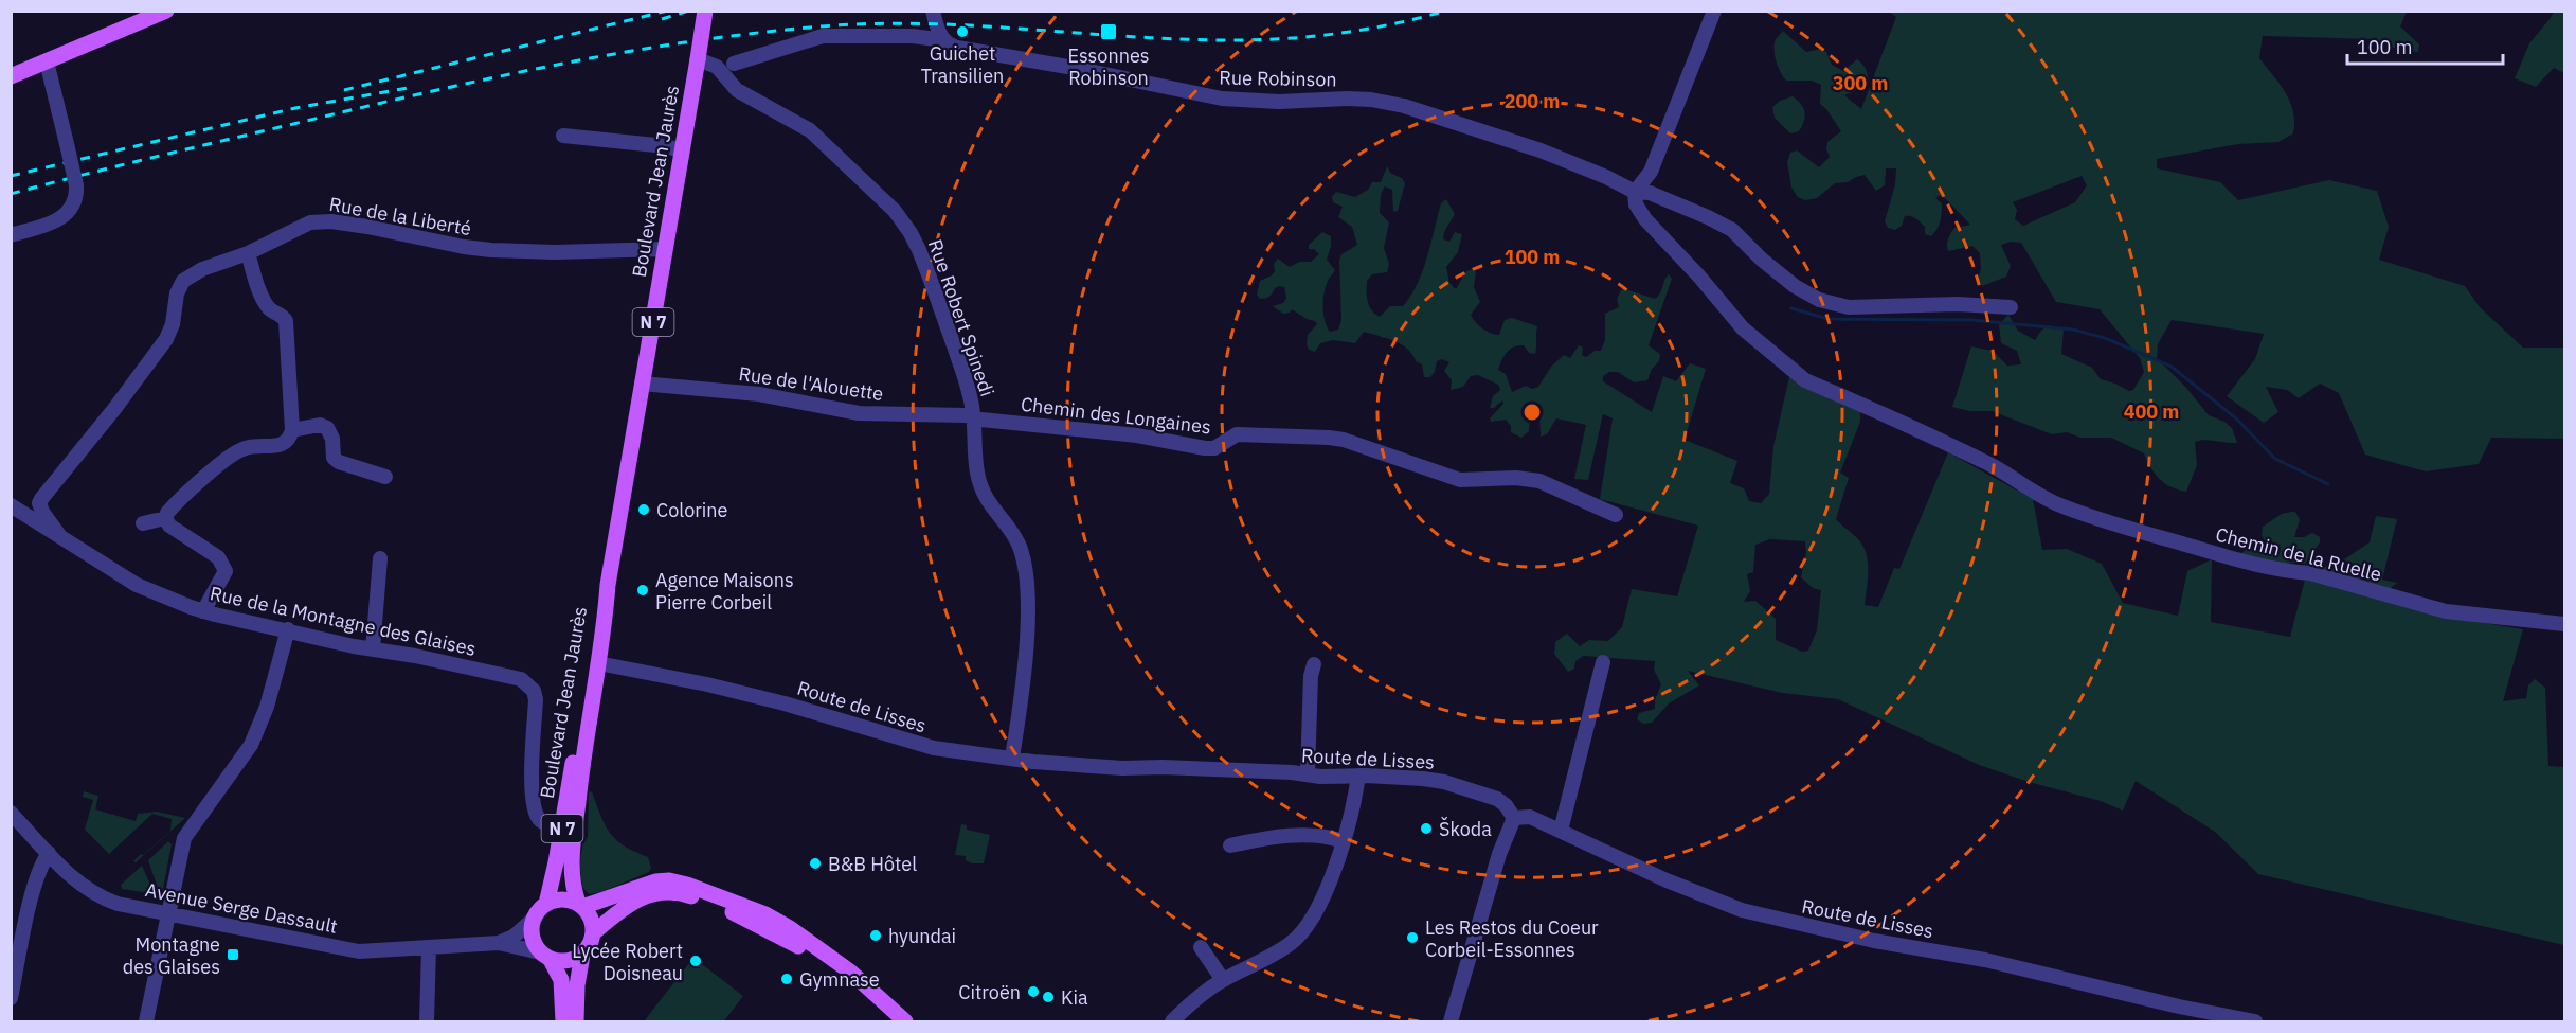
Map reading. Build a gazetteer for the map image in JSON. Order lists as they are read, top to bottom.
{
  "streets": {
    "main road": ["Boulevard Jean Jaurès", "N 7"],
    "street": [
      "Rue Robinson",
      "Rue de la Liberté",
      "Rue Robert Spinedi",
      "Rue de l'Alouette",
      "Chemin des Longaines",
      "Chemin de la Ruelle",
      "Rue de la Montagne des Glaises",
      "Route de Lisses",
      "Avenue Serge Dassault"
    ]
  },
  "crossings": [
    ["Rue Robinson", "Chemin de la Ruelle"],
    ["Boulevard Jean Jaurès", "Rue de la Liberté"],
    ["Boulevard Jean Jaurès", "Rue Robert Spinedi"],
    ["Boulevard Jean Jaurès", "Rue de l'Alouette"],
    ["Boulevard Jean Jaurès", "Rue de la Montagne des Glaises"],
    ["Boulevard Jean Jaurès", "Route de Lisses"],
    ["Boulevard Jean Jaurès", "Avenue Serge Dassault"],
    ["Rue de la Liberté", "Rue de la Montagne des Glaises"],
    ["Rue Robert Spinedi", "Rue de l'Alouette"],
    ["Rue Robert Spinedi", "Chemin des Longaines"],
    ["Rue Robert Spinedi", "Route de Lisses"],
    ["Rue de l'Alouette", "Chemin des Longaines"]
  ],
  "places": {
    "other": [
      "Guichet Transilien",
      "Colorine",
      "Agence Maisons Pierre Corbeil",
      "Škoda",
      "B&B Hôtel",
      "hyundai",
      "Les Restos du Coeur Corbeil-Essonnes",
      "Lycée Robert Doisneau",
      "Gymnase",
      "Citroën",
      "Kia"
    ],
    "transit": ["Essonnes Robinson", "Montagne des Glaises"]
  },
  "scale_bar": "100 m",
  "rings": [
    "300 m",
    "200 m",
    "100 m",
    "400 m"
  ]
}
